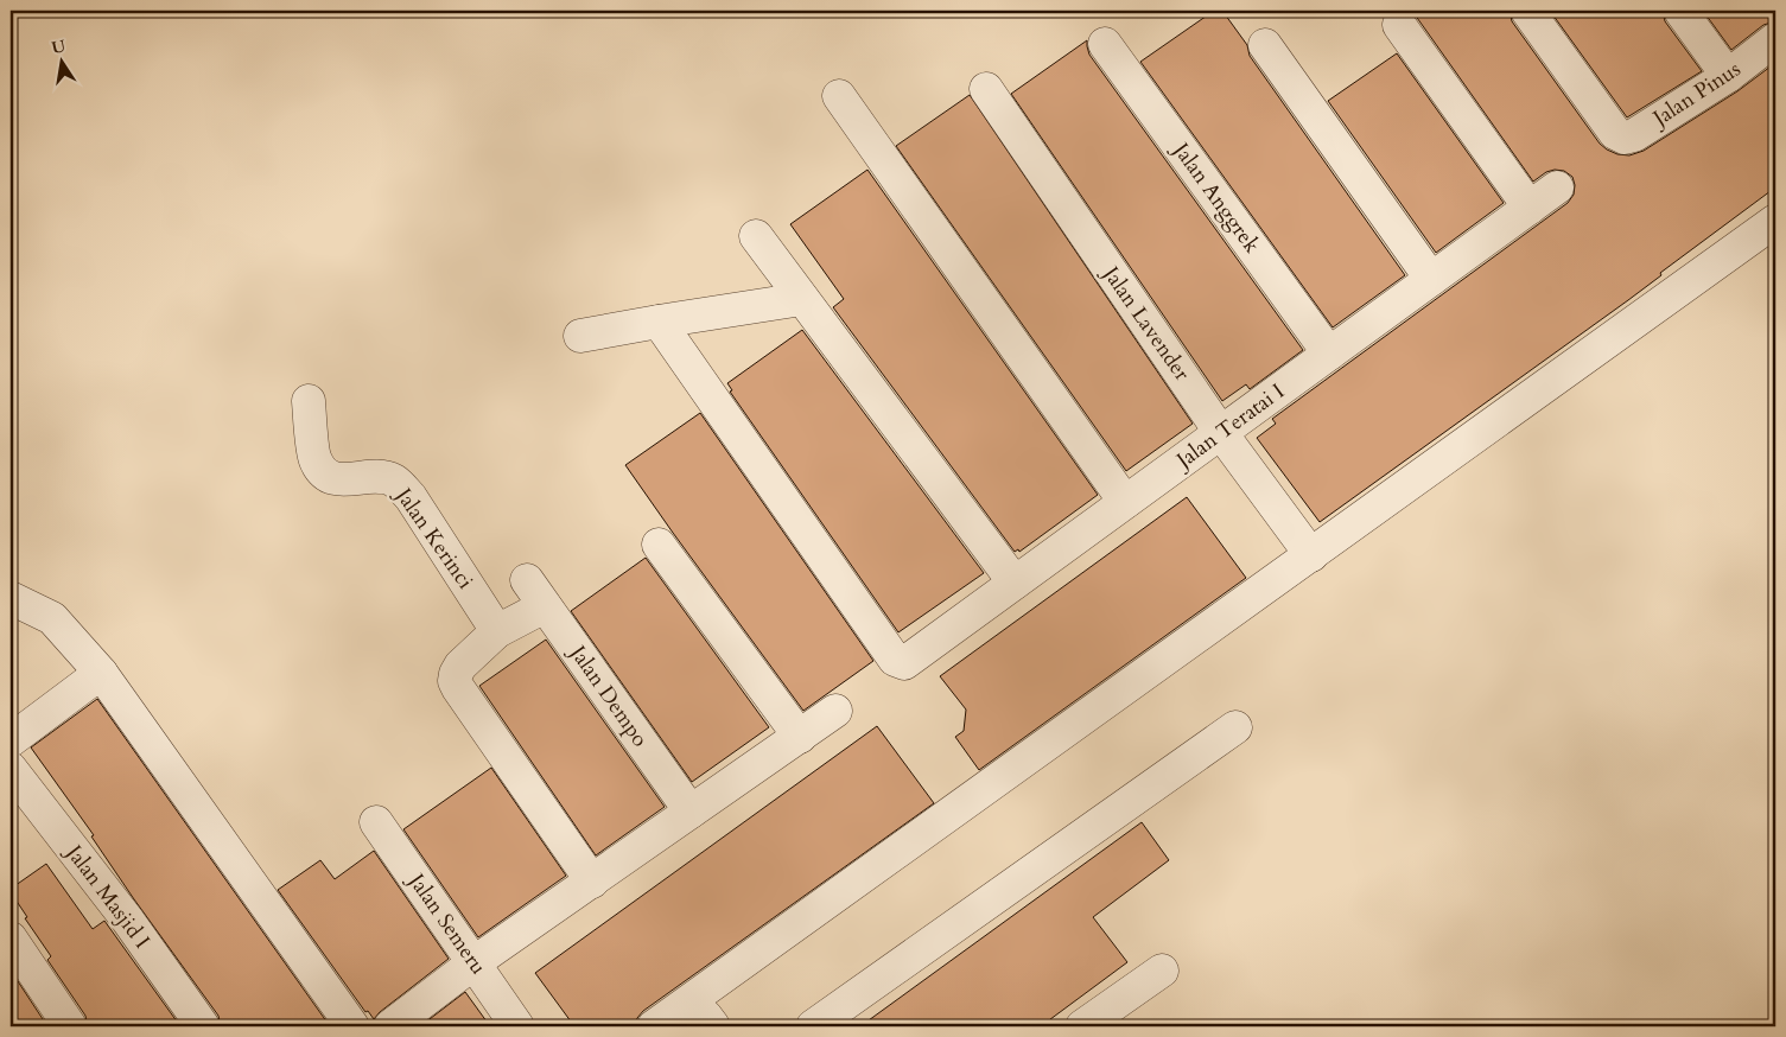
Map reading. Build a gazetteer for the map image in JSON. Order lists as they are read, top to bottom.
{
  "streets": {
    "street": [
      "Jalan Pinus",
      "Jalan Anggrek",
      "Jalan Lavender",
      "Jalan Teratai I",
      "Jalan Kerinci",
      "Jalan Dempo",
      "Jalan Masjid I",
      "Jalan Semeru"
    ]
  },
  "crossings": [
    ["Jalan Anggrek", "Jalan Teratai I"],
    ["Jalan Lavender", "Jalan Teratai I"],
    ["Jalan Kerinci", "Jalan Dempo"]
  ],
  "north": "top"
}
